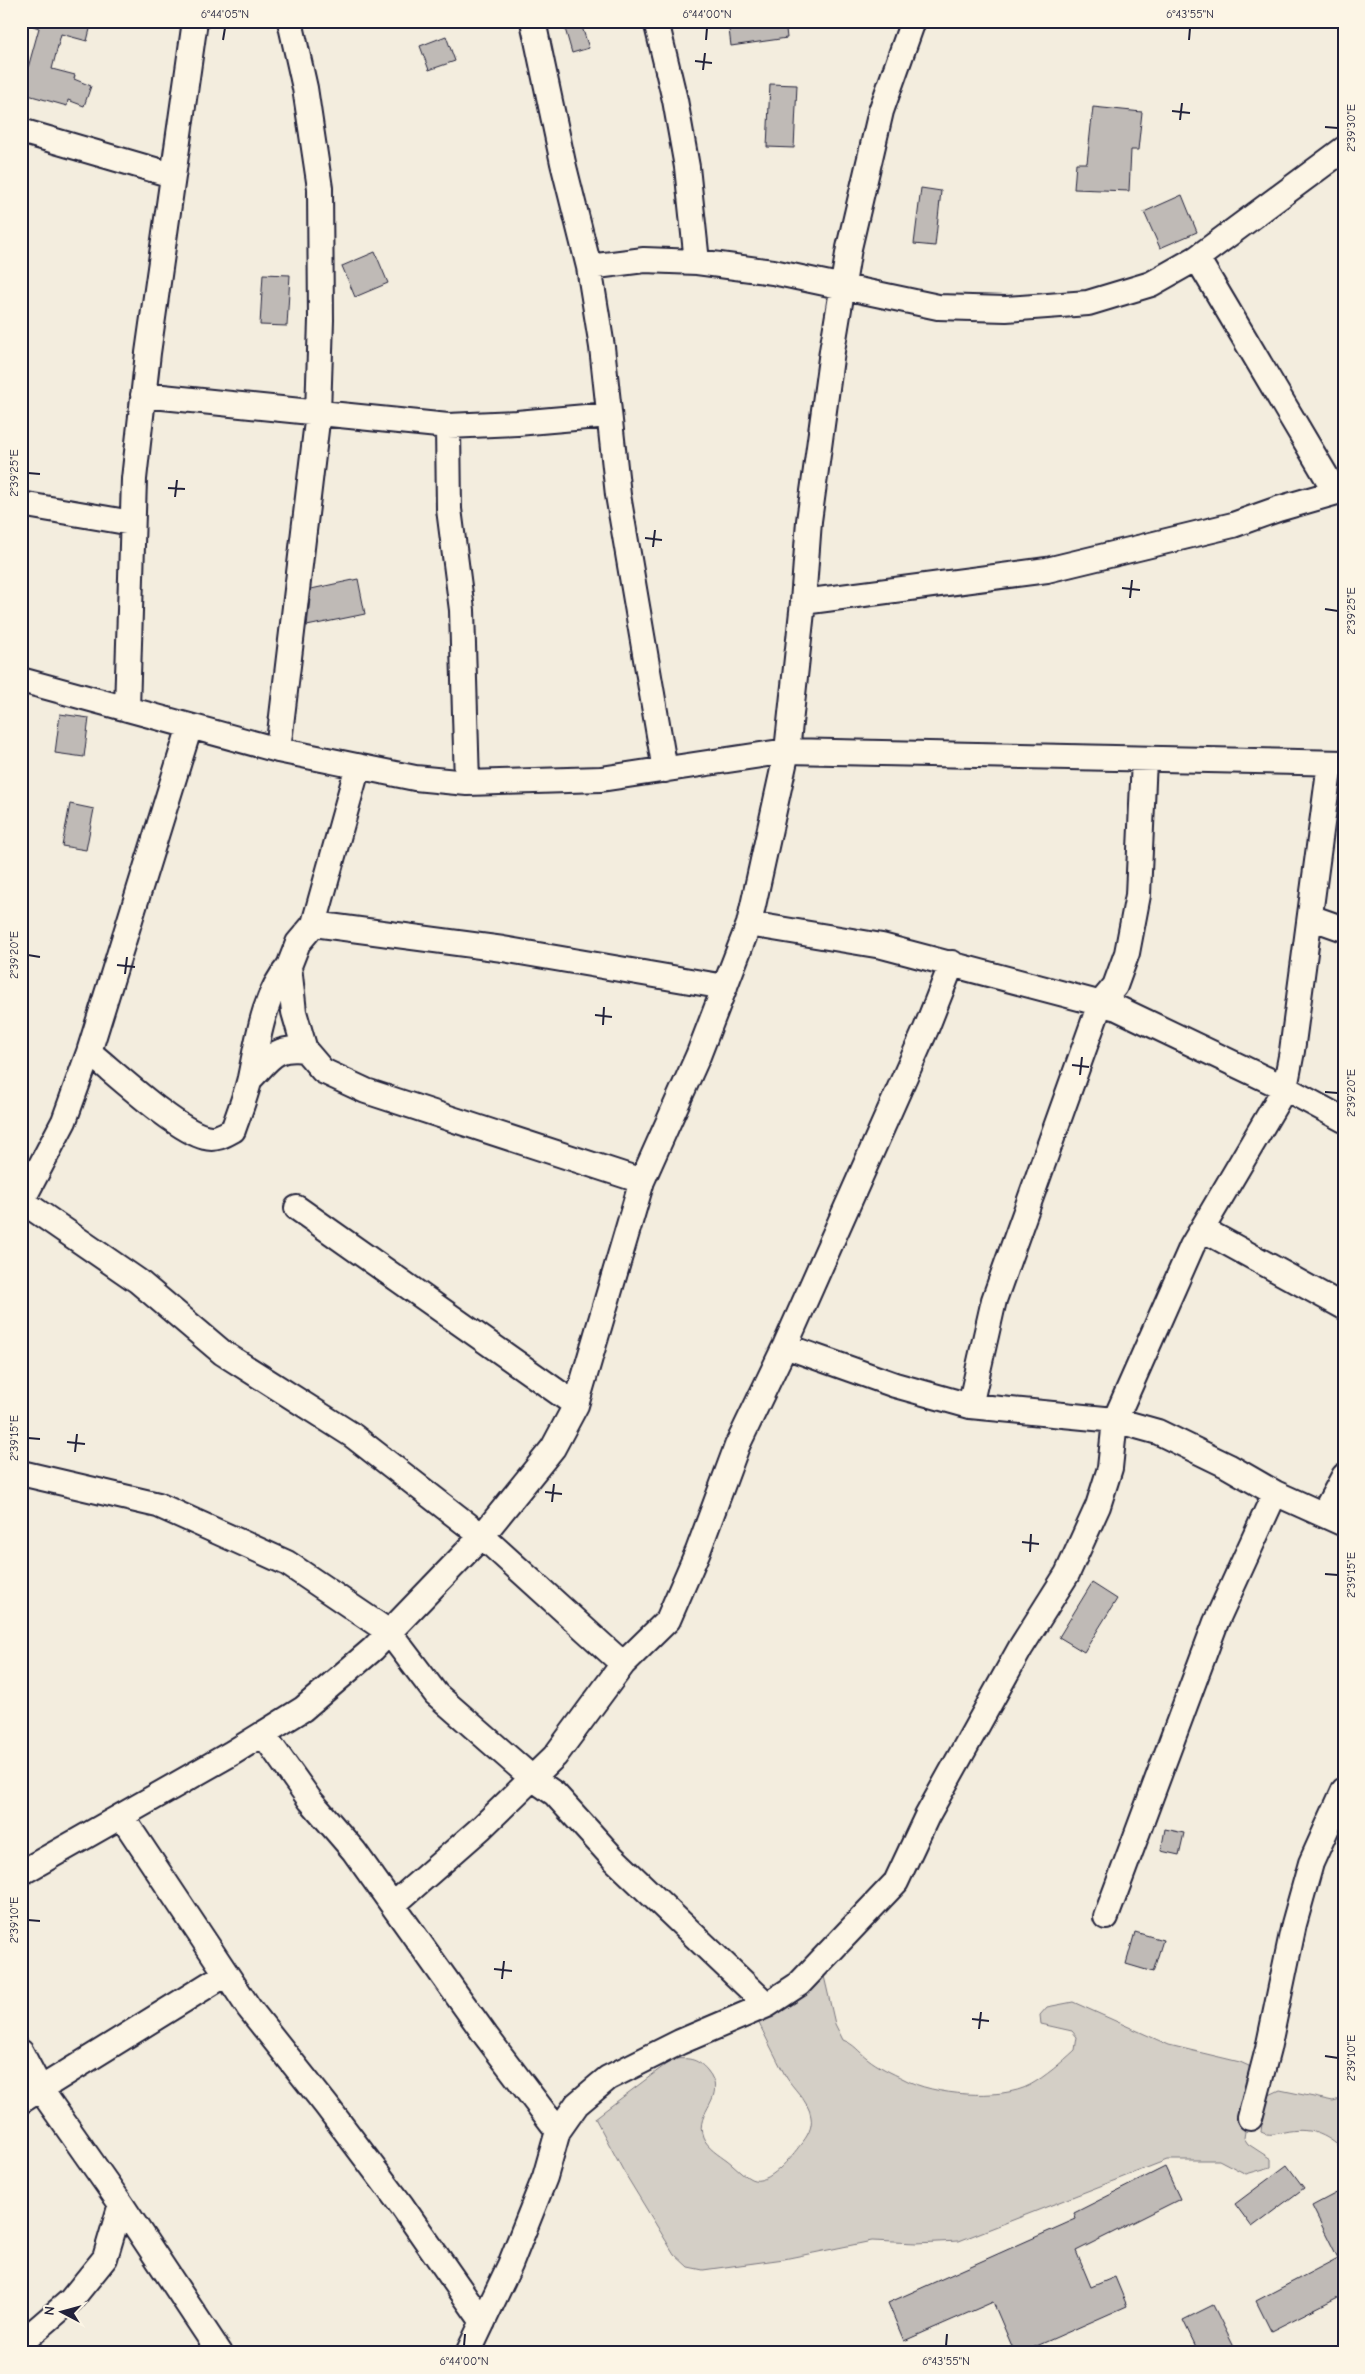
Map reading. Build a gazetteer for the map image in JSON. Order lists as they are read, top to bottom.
{
  "north": "left",
  "coordinates": [
    "6°44'05\"N",
    "6°44'00\"N",
    "6°43'55\"N",
    "2°39'30\"E",
    "2°39'25\"E",
    "2°39'20\"E",
    "2°39'15\"E",
    "2°39'10\"E"
  ]
}
